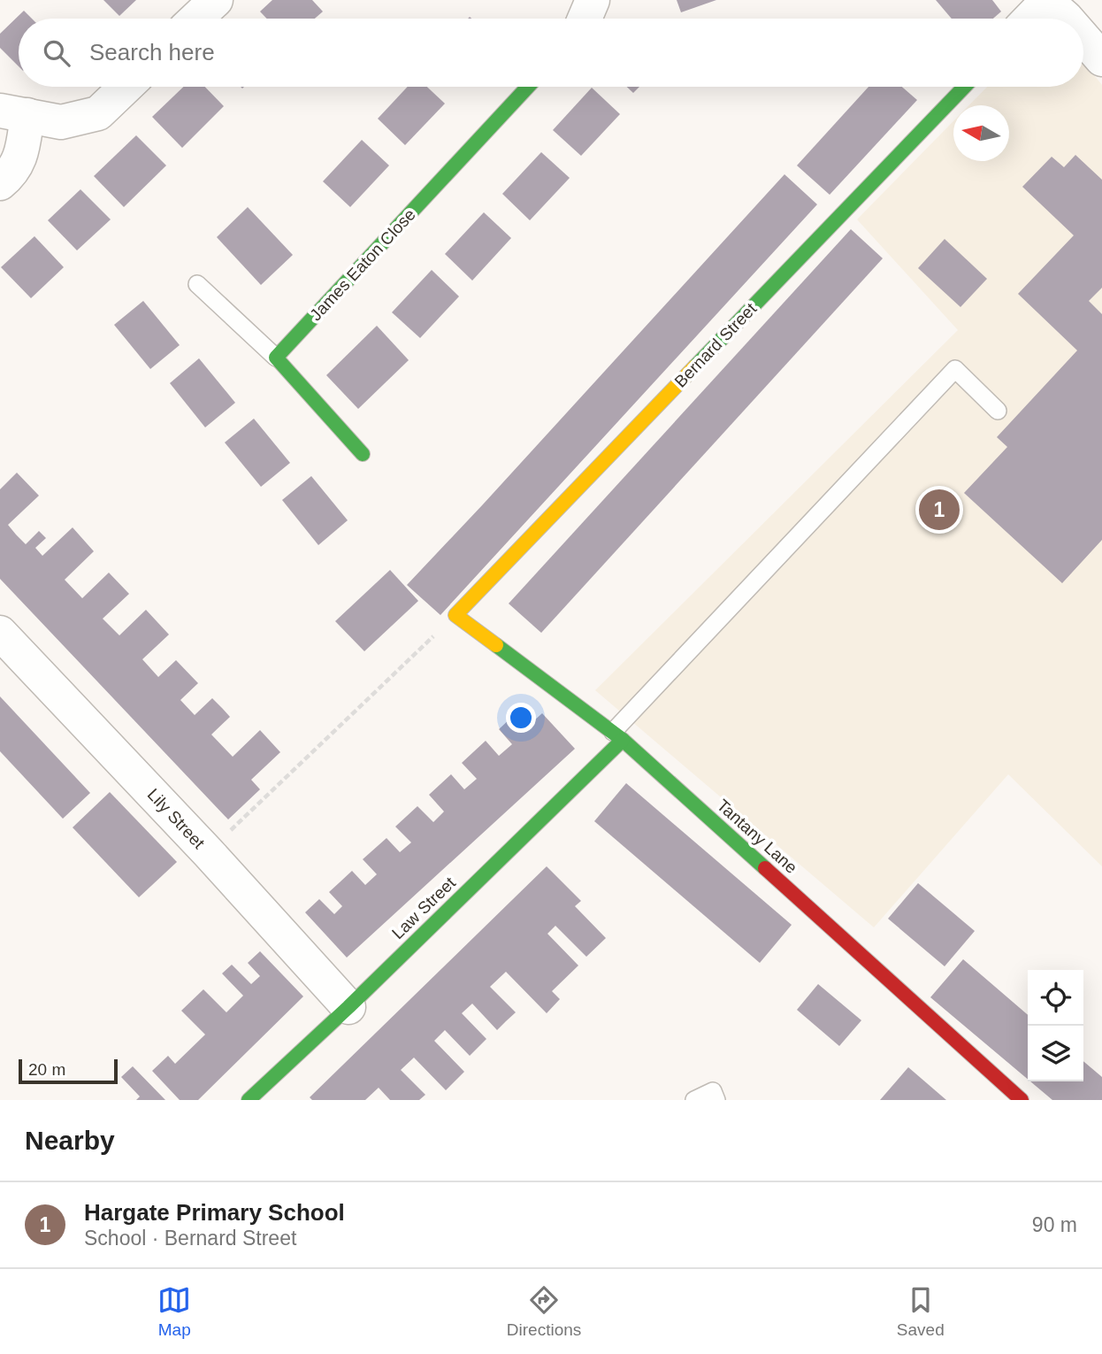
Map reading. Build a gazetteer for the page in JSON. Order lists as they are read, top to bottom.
{
  "streets": {
    "street": [
      "James Eaton Close",
      "Bernard Street",
      "Lily Street",
      "Tantany Lane",
      "Law Street"
    ]
  },
  "crossings": [
    ["Bernard Street", "Tantany Lane"],
    ["Lily Street", "Law Street"],
    ["Tantany Lane", "Law Street"]
  ],
  "scale_bar": "20 m",
  "north": "left",
  "page": {
    "search": "Search here",
    "pins": "1",
    "scale": "20 m",
    "heading": "Nearby",
    "list": [
      {
        "mark": "1",
        "name": "Hargate Primary School",
        "note": "School · Bernard Street",
        "value": "90 m"
      }
    ],
    "nav": ["Map", "Directions", "Saved"]
  }
}
